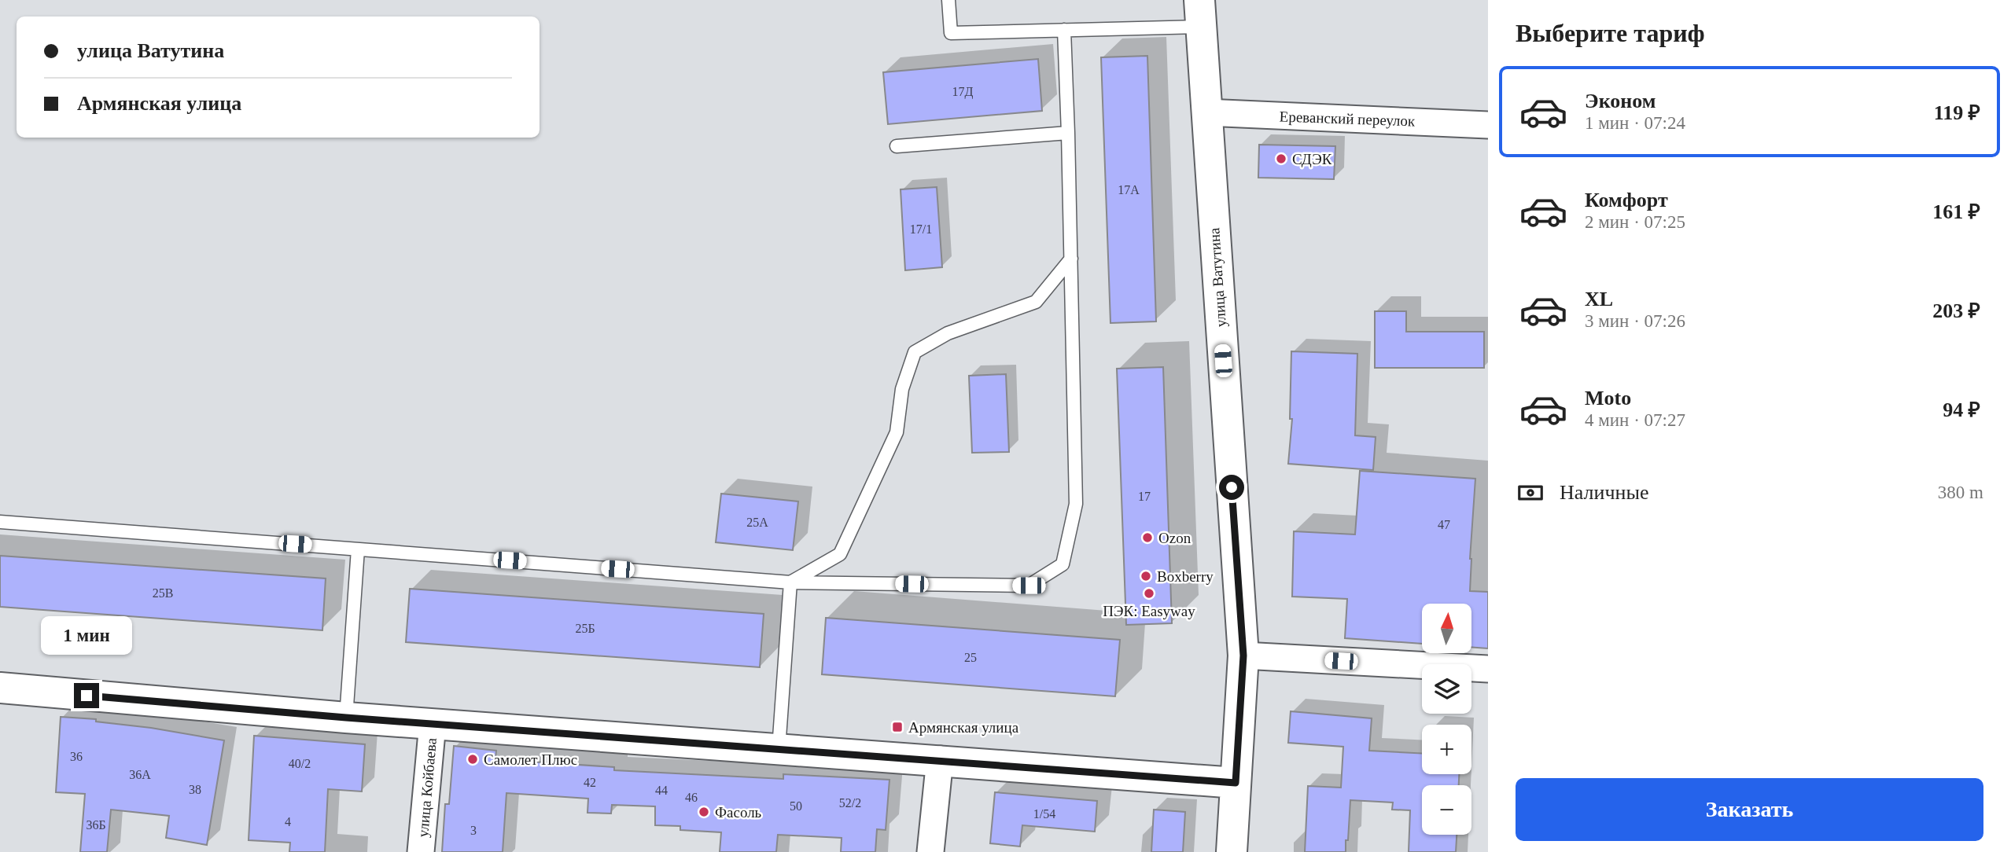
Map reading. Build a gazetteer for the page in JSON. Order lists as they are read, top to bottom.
{
  "streets": {
    "main road": ["улица Ватутина"],
    "street": ["Ереванский переулок", "улица Койбаева"]
  },
  "crossings": [
    ["Ереванский переулок", "улица Ватутина"]
  ],
  "places": {
    "other": [
      "СДЭК",
      "Ozon",
      "Boxberry",
      "ПЭК: Easyway",
      "Самолет Плюс",
      "Фасоль"
    ],
    "transit": ["Армянская улица"]
  },
  "house_numbers": [
    "17Д",
    "17А",
    "17/1",
    "17",
    "25А",
    "47",
    "25В",
    "25Б",
    "25",
    "36",
    "40/2",
    "36А",
    "42",
    "38",
    "44",
    "46",
    "52/2",
    "50",
    "1/54",
    "4",
    "36Б",
    "3"
  ],
  "north": "top",
  "page": {
    "heading": "Выберите тариф",
    "banner": ["улица Ватутина", "Армянская улица"],
    "list": [
      {
        "name": "Эконом",
        "note": "1 мин · 07:24",
        "value": "119 ₽"
      },
      {
        "name": "Комфорт",
        "note": "2 мин · 07:25",
        "value": "161 ₽"
      },
      {
        "name": "XL",
        "note": "3 мин · 07:26",
        "value": "203 ₽"
      },
      {
        "name": "Moto",
        "note": "4 мин · 07:27",
        "value": "94 ₽"
      }
    ],
    "pay": ["Наличные", "380 m"],
    "map_buttons": ["+", "−"],
    "bubble": "1 мин",
    "buttons": "Заказать"
  }
}
